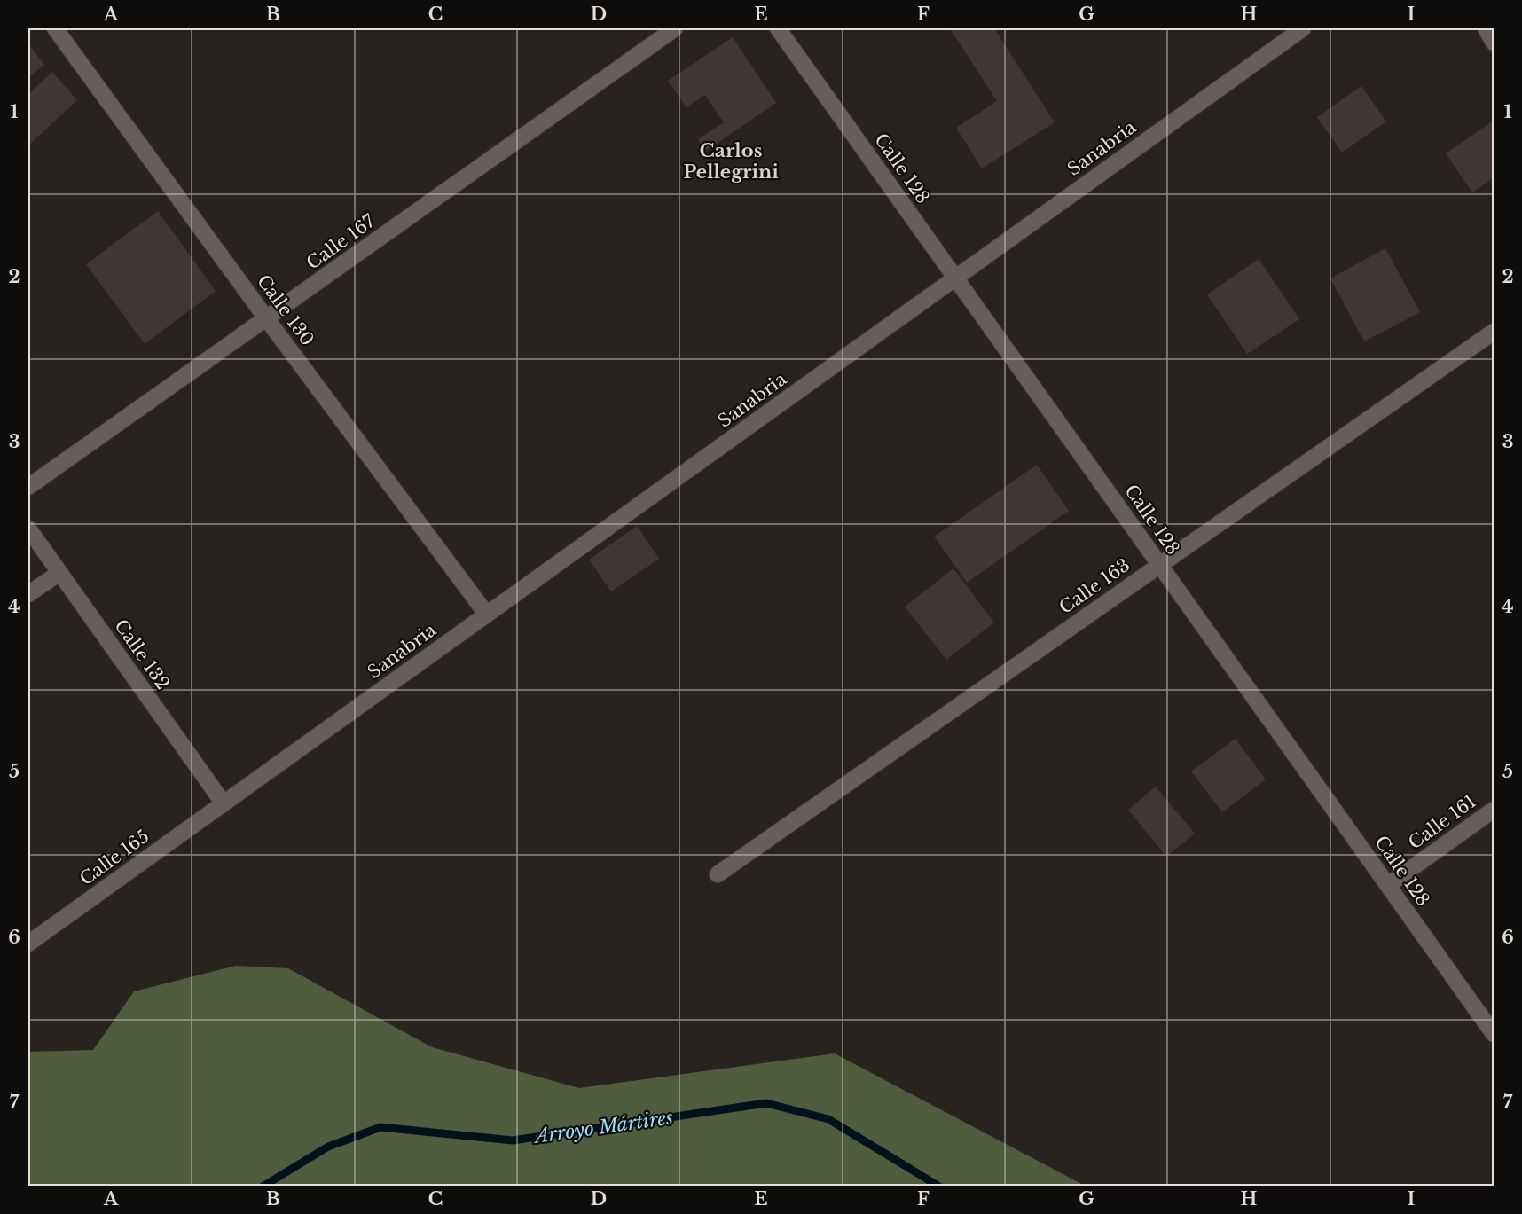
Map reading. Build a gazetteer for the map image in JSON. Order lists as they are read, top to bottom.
{
  "streets": {
    "street": [
      "Sanabria",
      "Calle 128",
      "Calle 167",
      "Calle 130",
      "Calle 163",
      "Calle 132",
      "Calle 161",
      "Calle 165"
    ]
  },
  "crossings": [
    ["Sanabria", "Calle 128"],
    ["Sanabria", "Calle 130"],
    ["Sanabria", "Calle 132"],
    ["Sanabria", "Calle 165"],
    ["Calle 128", "Calle 163"],
    ["Calle 128", "Calle 161"],
    ["Calle 167", "Calle 130"],
    ["Calle 132", "Calle 165"]
  ],
  "districts": ["Carlos Pellegrini"],
  "water": ["Arroyo Mártires"],
  "grid": {
    "columns": [
      "A",
      "B",
      "C",
      "D",
      "E",
      "F",
      "G",
      "H",
      "I"
    ],
    "rows": [
      "1",
      "2",
      "3",
      "4",
      "5",
      "6",
      "7"
    ]
  }
}
